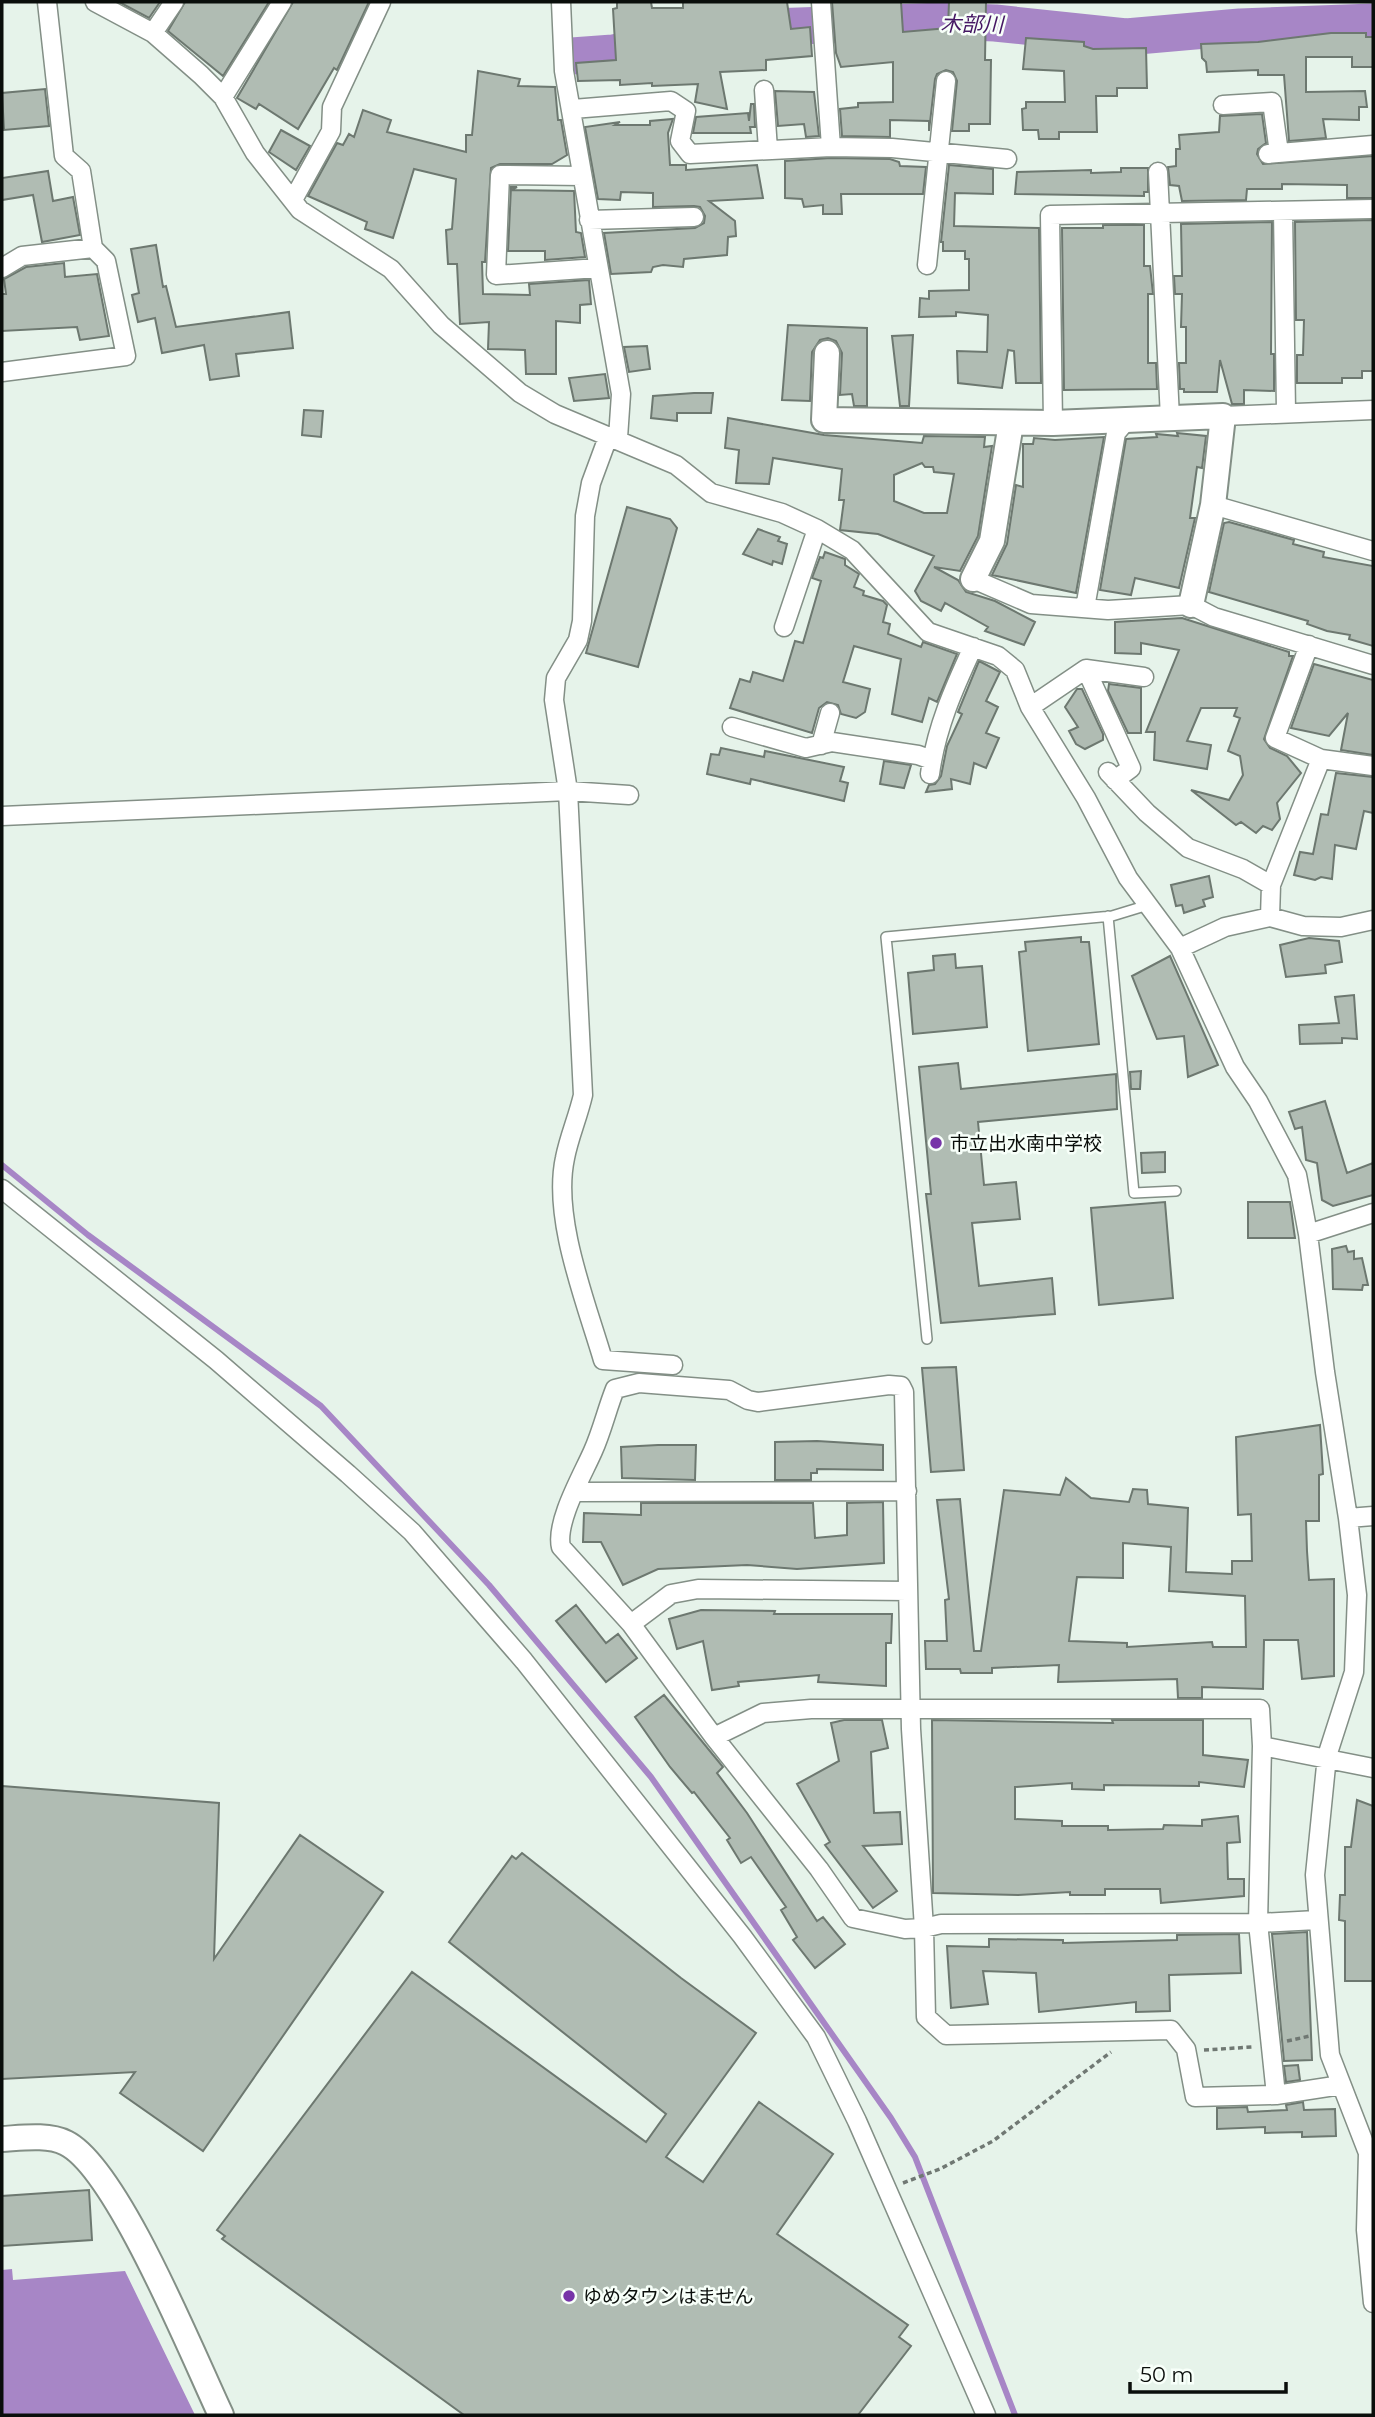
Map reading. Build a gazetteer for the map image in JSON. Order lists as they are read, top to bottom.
{
  "water": ["木部川"],
  "places": ["市立出水南中学校", "ゆめタウンはません"],
  "scale_bar": "50 m"
}
